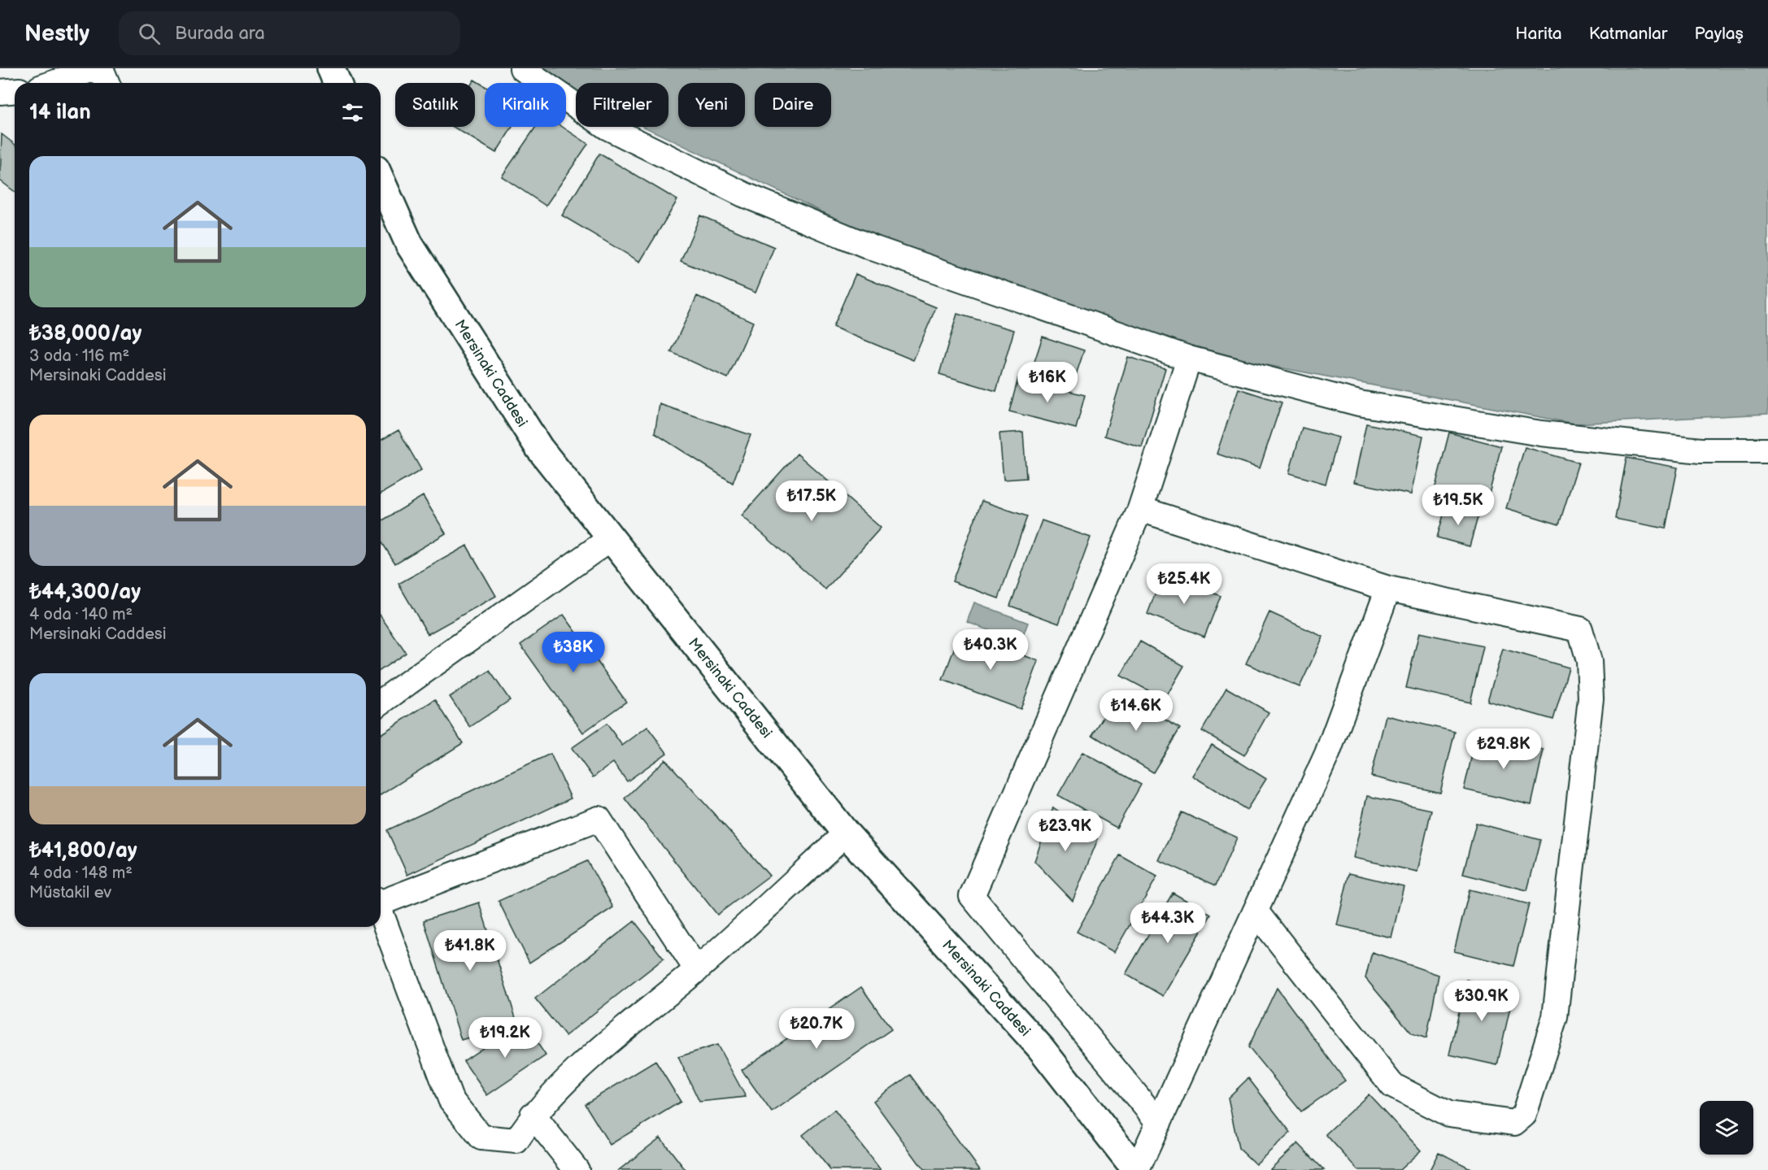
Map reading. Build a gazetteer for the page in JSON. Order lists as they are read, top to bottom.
{
  "streets": {
    "street": ["Mersinaki Caddesi"]
  },
  "page": {
    "header": "Nestly",
    "search": "Burada ara",
    "nav": ["Harita", "Katmanlar", "Paylaş"],
    "chip": [
      "Satılık",
      "Kiralık",
      "Filtreler",
      "Yeni",
      "Daire"
    ],
    "heading": "14 ilan",
    "list": [
      {
        "name": "₺38,000/ay",
        "note": "3 oda · 116 m² · Mersinaki Caddesi"
      },
      {
        "name": "₺44,300/ay",
        "note": "4 oda · 140 m² · Mersinaki Caddesi"
      },
      {
        "name": "₺41,800/ay",
        "note": "4 oda · 148 m² · Müstakil ev"
      }
    ],
    "price": [
      "₺16K",
      "₺17.5K",
      "₺19.5K",
      "₺25.4K",
      "₺40.3K",
      "₺38K",
      "₺14.6K",
      "₺29.8K",
      "₺23.9K",
      "₺44.3K",
      "₺41.8K",
      "₺30.9K",
      "₺20.7K",
      "₺19.2K"
    ]
  }
}
